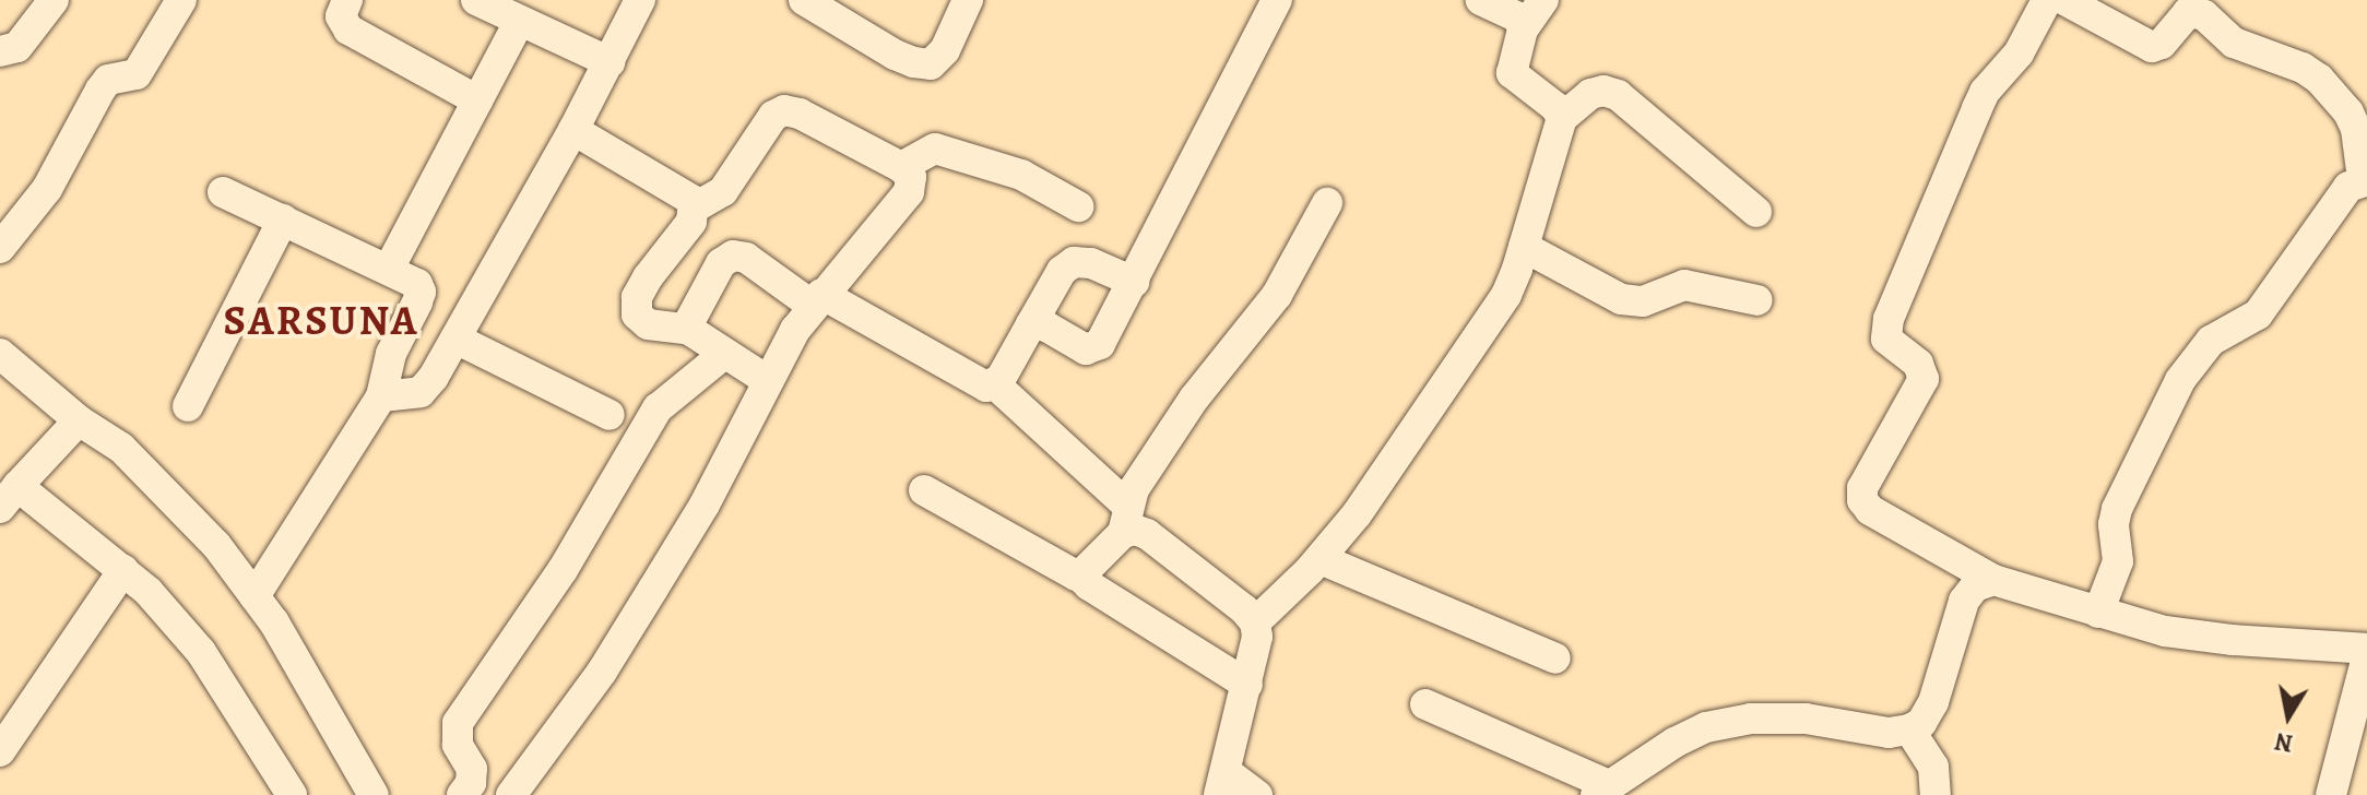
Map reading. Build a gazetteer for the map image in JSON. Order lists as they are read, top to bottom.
{
  "districts": ["SARSUNA"],
  "north": "bottom"
}
